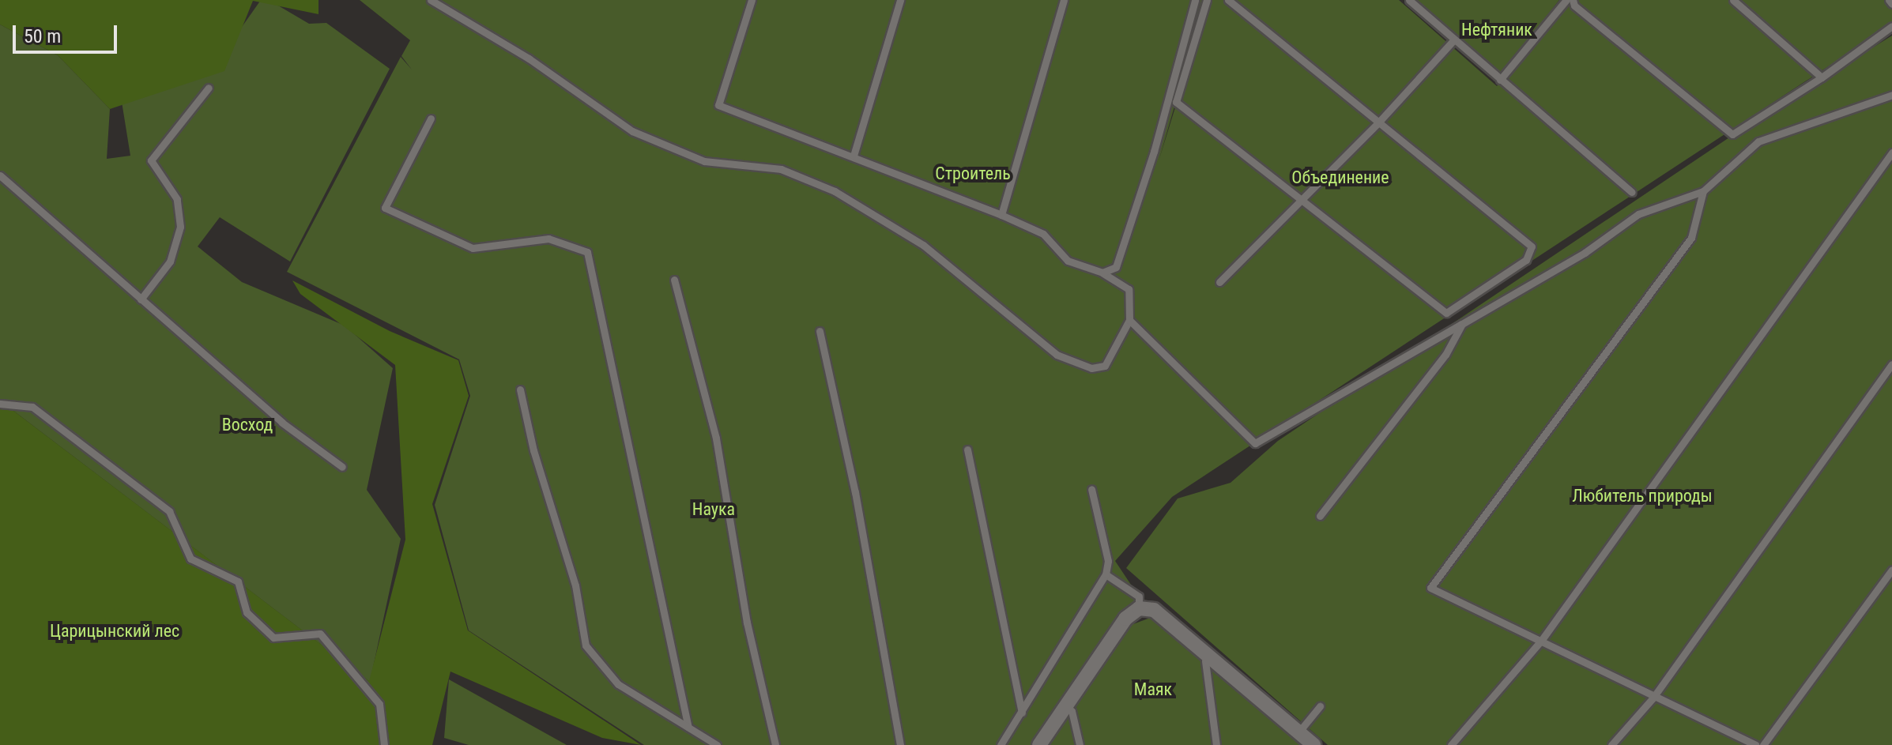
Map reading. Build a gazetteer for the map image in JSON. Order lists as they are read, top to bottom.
{
  "parks": [
    "Нефтяник",
    "Строитель",
    "Объединение",
    "Восход",
    "Любитель природы",
    "Наука",
    "Царицынский лес",
    "Маяк"
  ],
  "scale_bar": "50 m"
}
